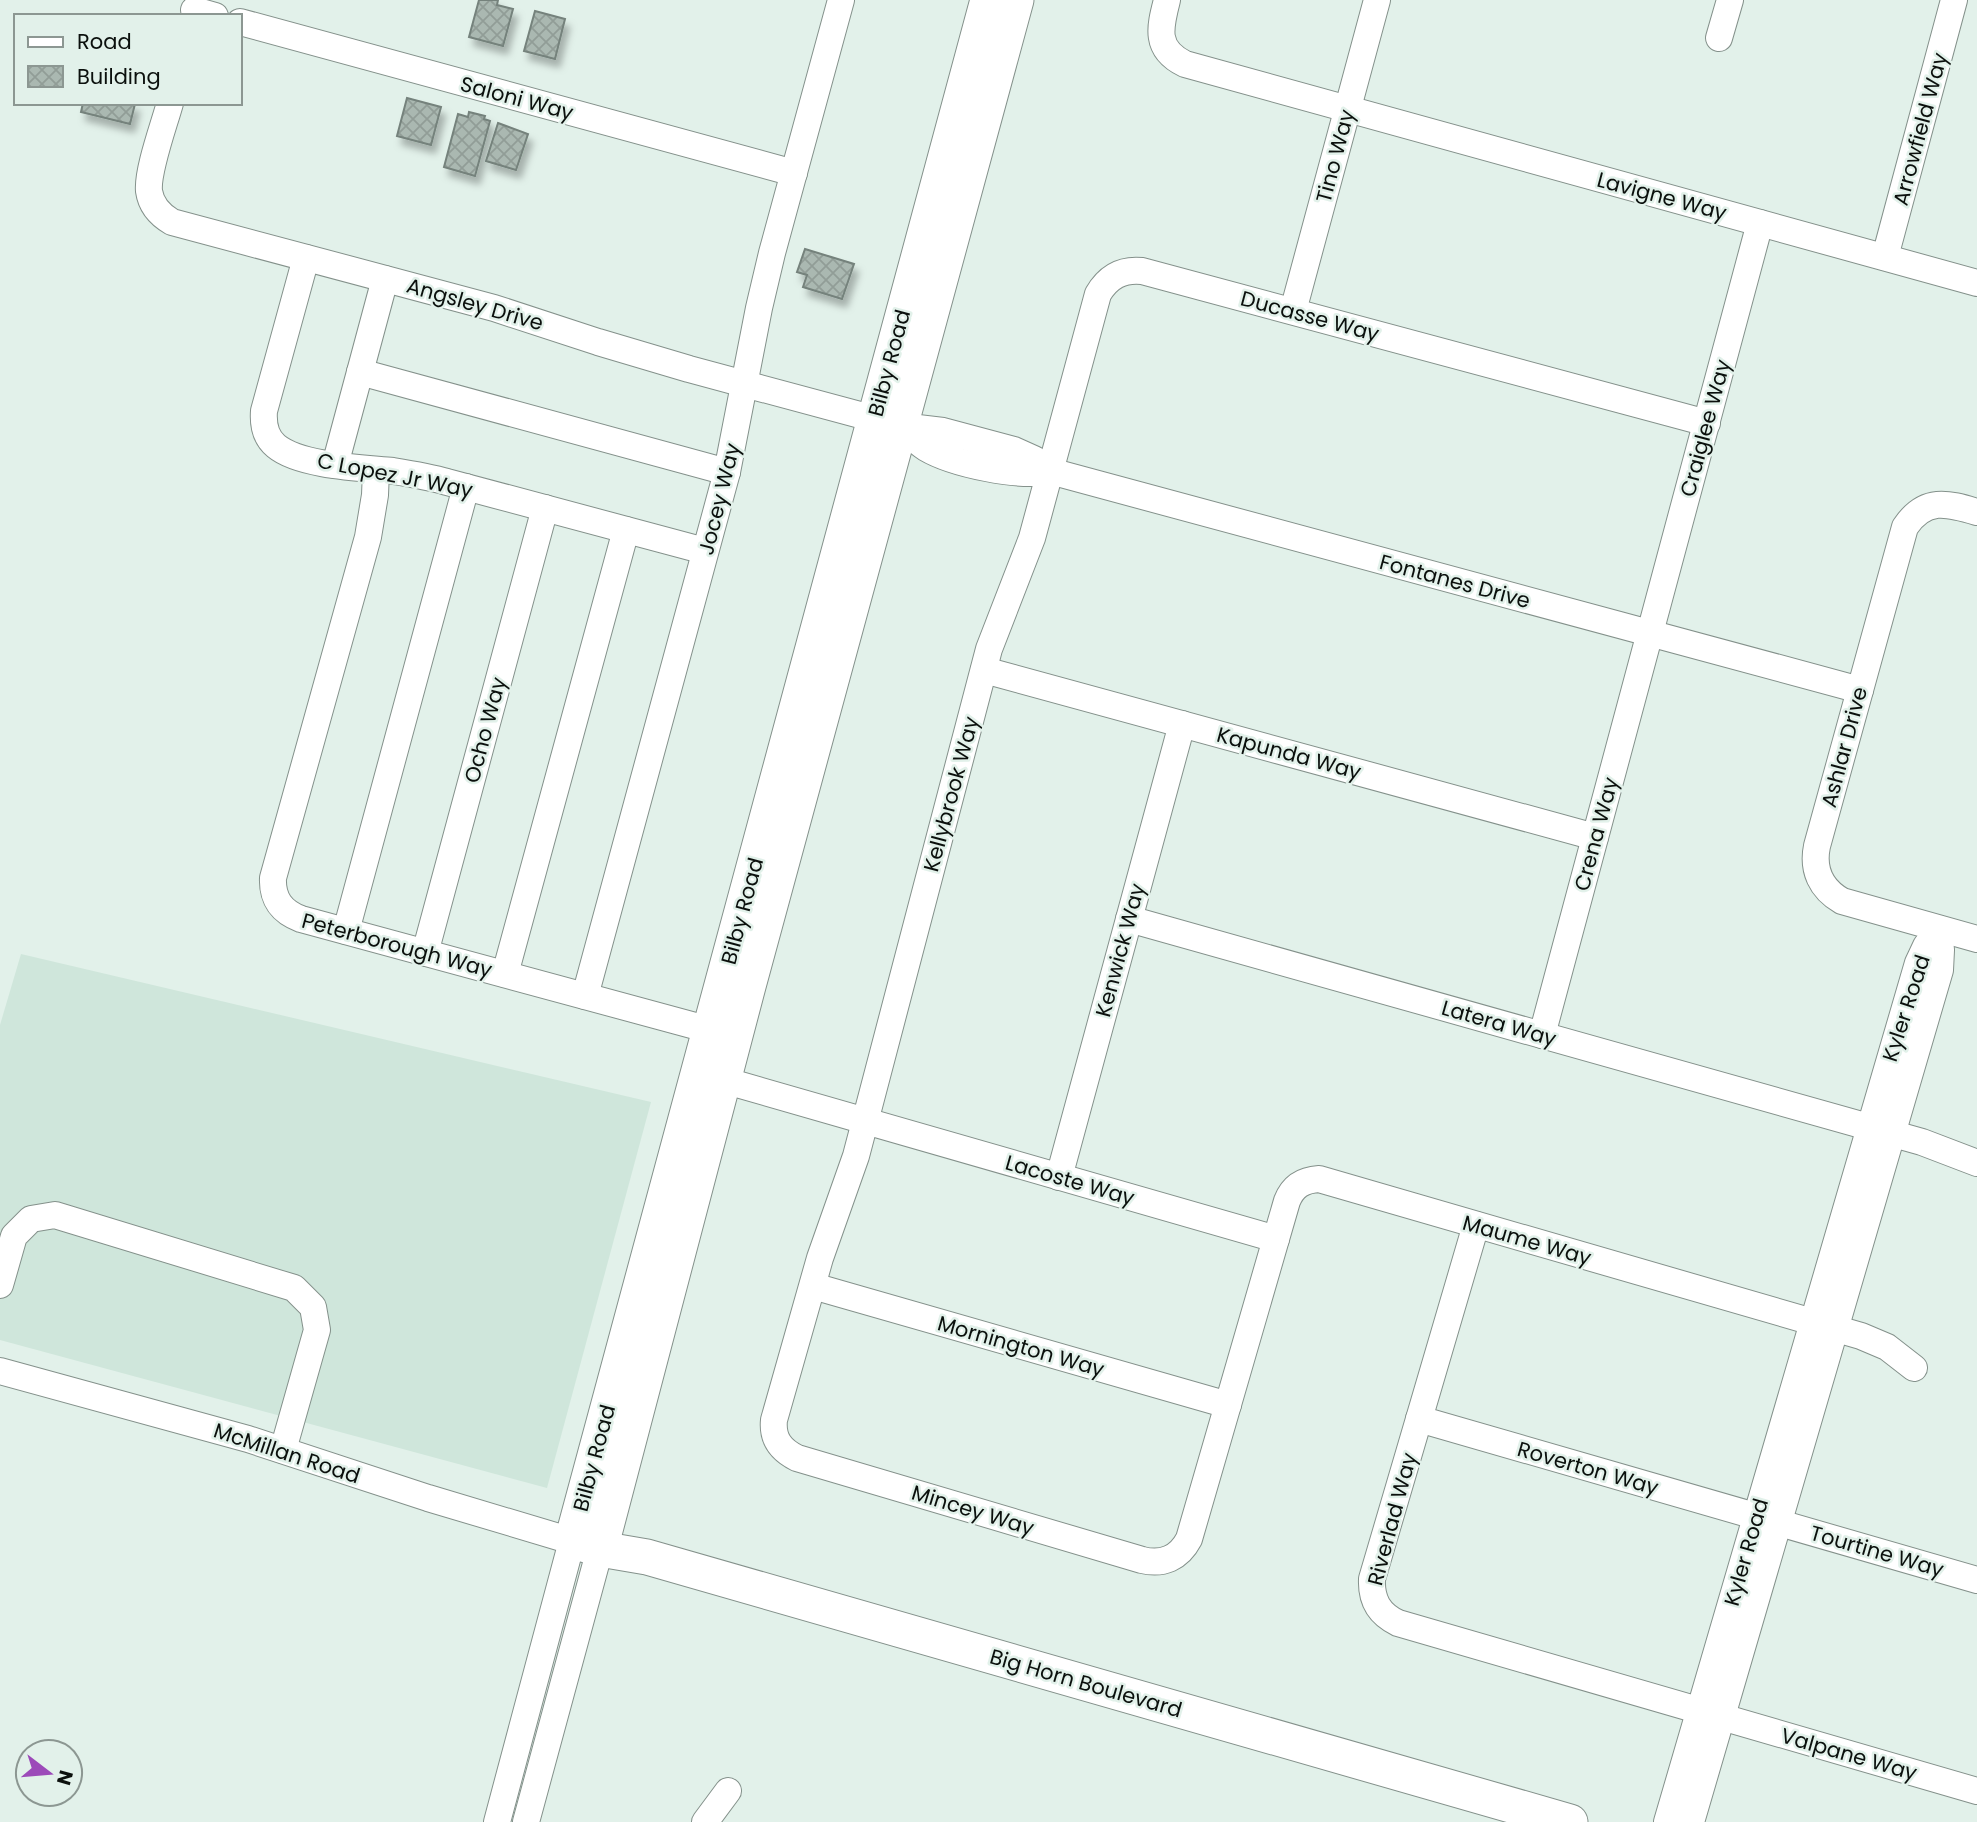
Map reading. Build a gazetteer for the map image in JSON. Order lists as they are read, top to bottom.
{
  "streets": {
    "main road": ["Bilby Road", "Big Horn Boulevard"],
    "street": [
      "Saloni Way",
      "Arrowfield Way",
      "Tino Way",
      "Lavigne Way",
      "Angsley Drive",
      "Ducasse Way",
      "Craiglee Way",
      "C Lopez Jr Way",
      "Jocey Way",
      "Fontanes Drive",
      "Ocho Way",
      "Ashlar Drive",
      "Kapunda Way",
      "Kellybrook Way",
      "Crena Way",
      "Peterborough Way",
      "Kenwick Way",
      "Kyler Road",
      "Latera Way",
      "Lacoste Way",
      "Maume Way",
      "Mornington Way",
      "McMillan Road",
      "Roverton Way",
      "Mincey Way",
      "Riverlad Way",
      "Tourtine Way",
      "Valpane Way"
    ]
  },
  "crossings": [
    ["Saloni Way", "Jocey Way"],
    ["Arrowfield Way", "Lavigne Way"],
    ["Tino Way", "Lavigne Way"],
    ["Tino Way", "Ducasse Way"],
    ["Lavigne Way", "Craiglee Way"],
    ["Angsley Drive", "Bilby Road"],
    ["Angsley Drive", "C Lopez Jr Way"],
    ["Angsley Drive", "Jocey Way"],
    ["Angsley Drive", "Fontanes Drive"],
    ["Ducasse Way", "Craiglee Way"],
    ["Ducasse Way", "Fontanes Drive"],
    ["Ducasse Way", "Kellybrook Way"],
    ["Bilby Road", "Fontanes Drive"],
    ["Bilby Road", "Peterborough Way"],
    ["Bilby Road", "Lacoste Way"],
    ["Bilby Road", "McMillan Road"],
    ["Bilby Road", "Big Horn Boulevard"],
    ["Craiglee Way", "Fontanes Drive"],
    ["Craiglee Way", "Crena Way"],
    ["C Lopez Jr Way", "Jocey Way"],
    ["C Lopez Jr Way", "Ocho Way"],
    ["C Lopez Jr Way", "Peterborough Way"],
    ["Jocey Way", "Peterborough Way"],
    ["Fontanes Drive", "Ashlar Drive"],
    ["Fontanes Drive", "Kellybrook Way"],
    ["Fontanes Drive", "Crena Way"],
    ["Ocho Way", "Peterborough Way"],
    ["Ashlar Drive", "Kyler Road"],
    ["Kapunda Way", "Kellybrook Way"],
    ["Kapunda Way", "Crena Way"],
    ["Kapunda Way", "Kenwick Way"],
    ["Kellybrook Way", "Lacoste Way"],
    ["Kellybrook Way", "Mincey Way"],
    ["Crena Way", "Latera Way"],
    ["Kenwick Way", "Latera Way"],
    ["Kenwick Way", "Lacoste Way"],
    ["Kyler Road", "Latera Way"],
    ["Kyler Road", "Maume Way"],
    ["Kyler Road", "Roverton Way"],
    ["Kyler Road", "Riverlad Way"],
    ["Kyler Road", "Tourtine Way"],
    ["Kyler Road", "Valpane Way"],
    ["Lacoste Way", "Maume Way"],
    ["Lacoste Way", "Mincey Way"],
    ["Maume Way", "Mincey Way"],
    ["Maume Way", "Riverlad Way"],
    ["Mornington Way", "Mincey Way"],
    ["McMillan Road", "Big Horn Boulevard"],
    ["Roverton Way", "Riverlad Way"],
    ["Roverton Way", "Tourtine Way"],
    ["Riverlad Way", "Valpane Way"]
  ],
  "legend": ["Road", "Building"],
  "north": "right"
}
